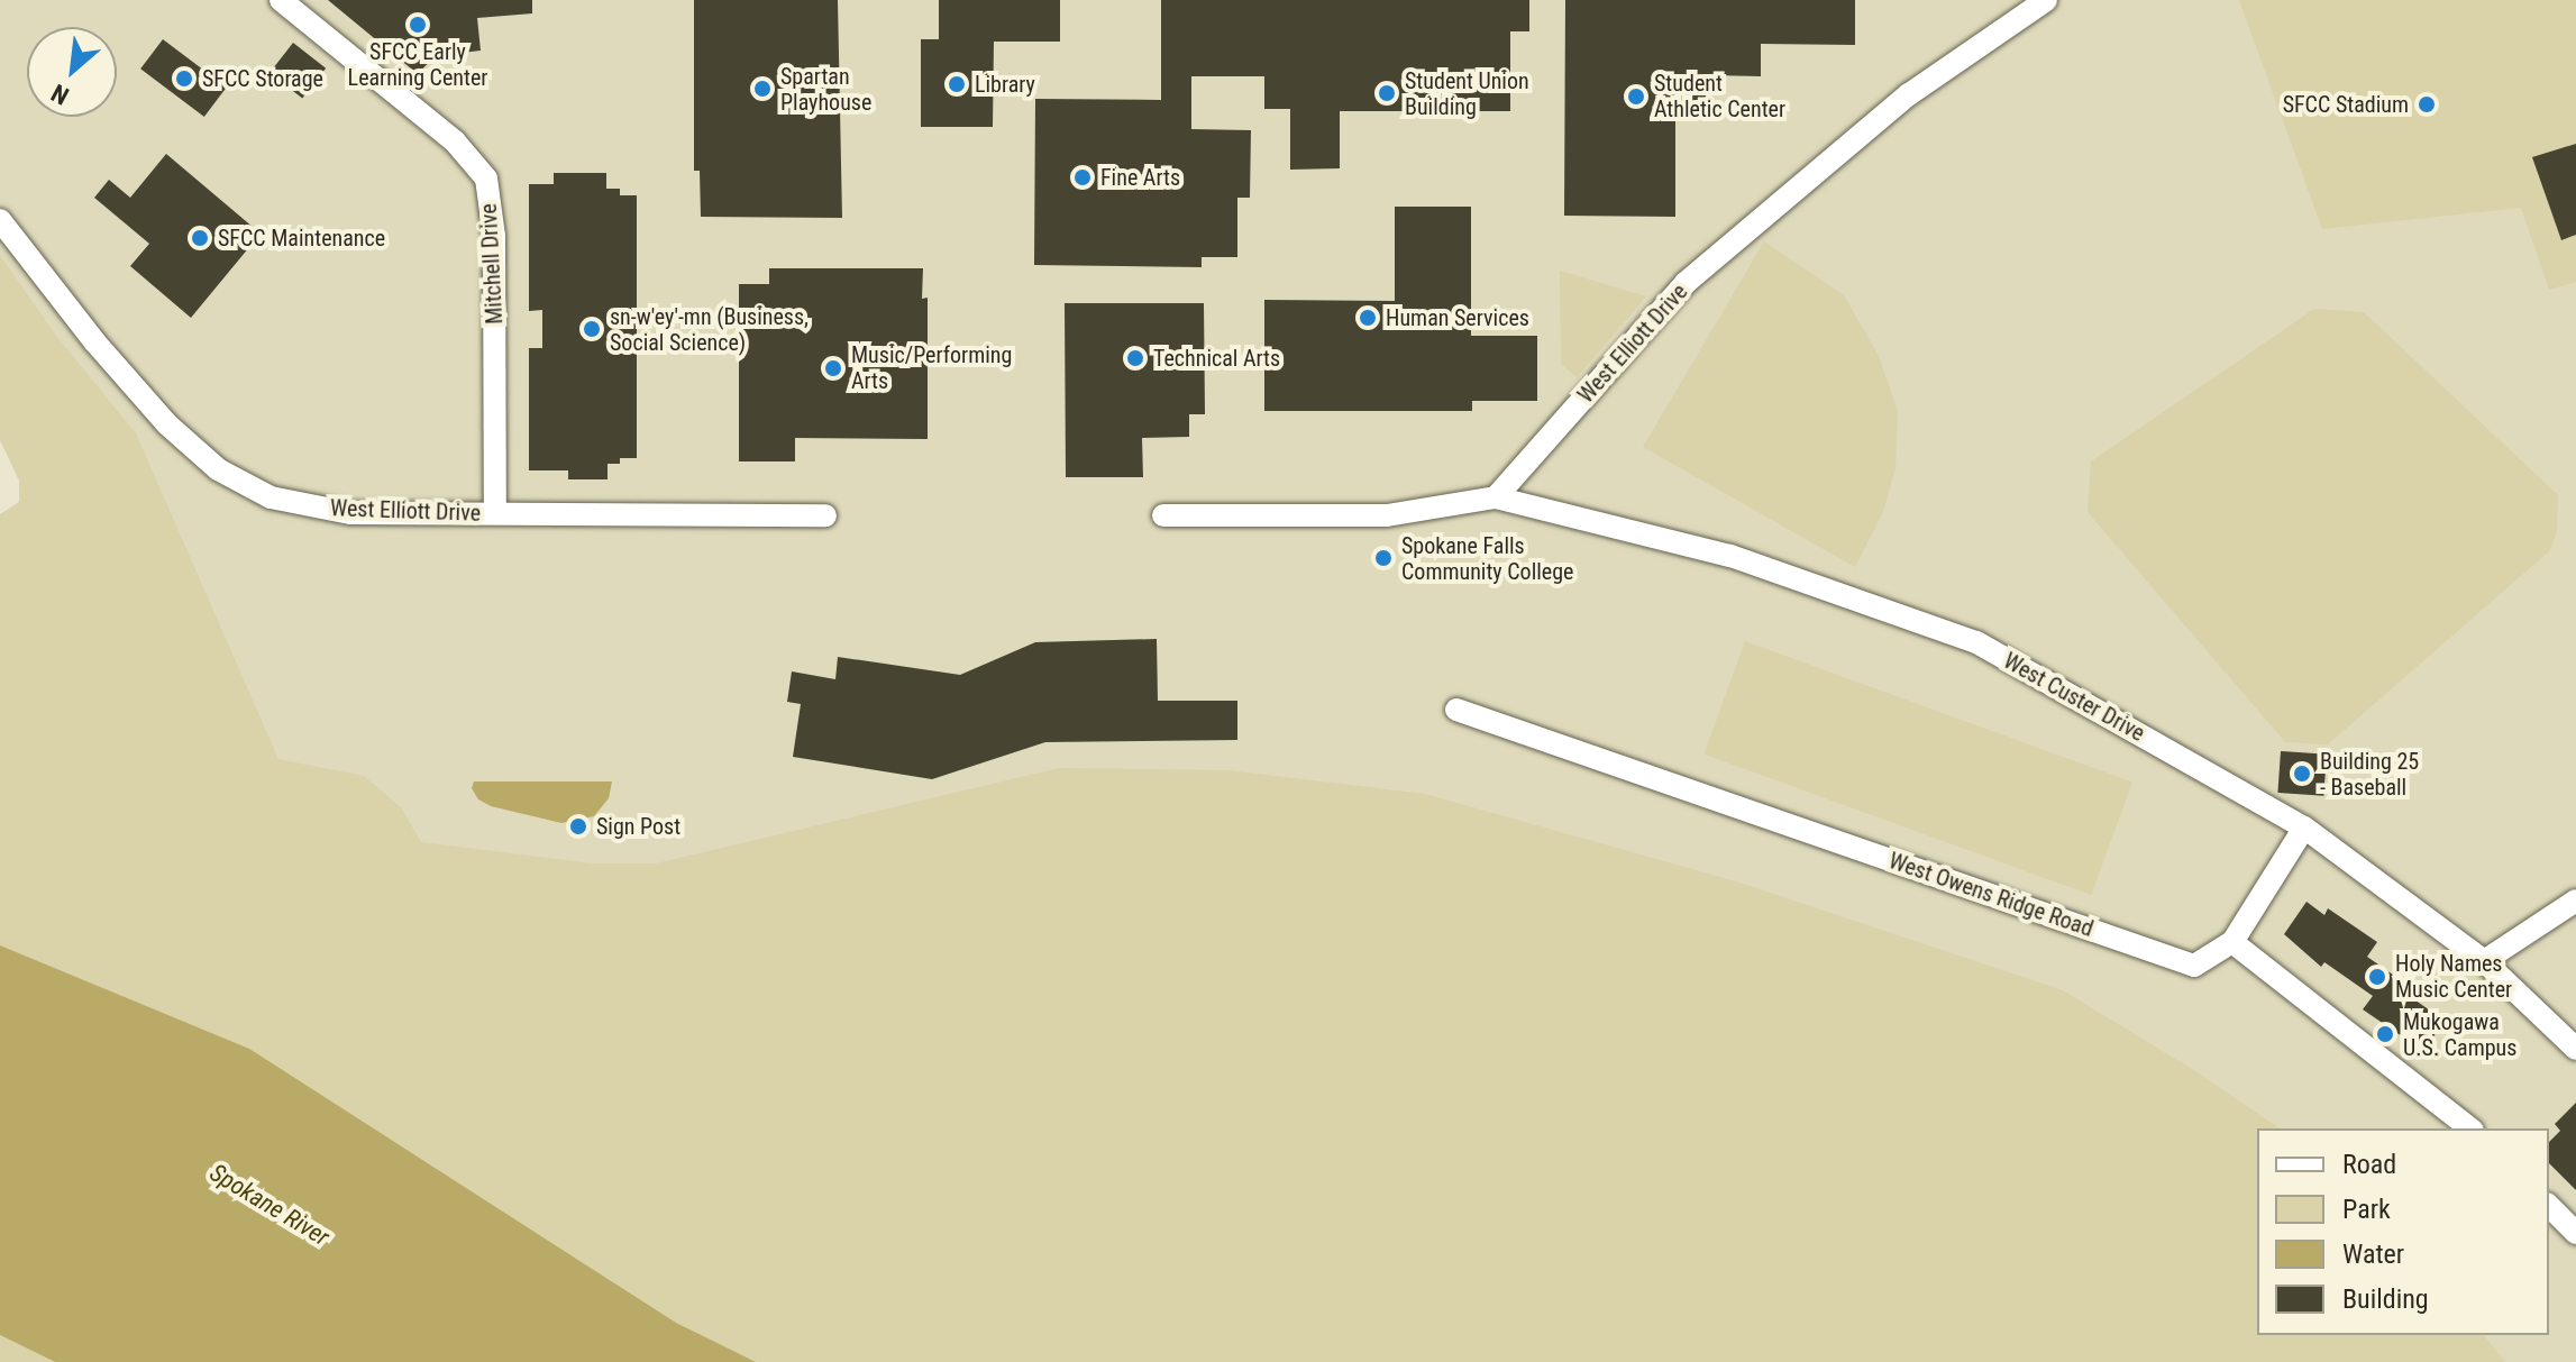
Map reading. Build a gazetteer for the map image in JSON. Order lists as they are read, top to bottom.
{
  "streets": {
    "street": [
      "Mitchell Drive",
      "West Elliott Drive",
      "West Custer Drive",
      "West Owens Ridge Road"
    ]
  },
  "crossings": [
    ["Mitchell Drive", "West Elliott Drive"],
    ["West Elliott Drive", "West Custer Drive"]
  ],
  "water": ["Spokane River"],
  "places": [
    "SFCC Early Learning Center",
    "SFCC Storage",
    "Library",
    "Spartan Playhouse",
    "Student Union Building",
    "Student Athletic Center",
    "SFCC Stadium",
    "Fine Arts",
    "SFCC Maintenance",
    "Human Services",
    "sn-w'ey'-mn (Business, Social Science)",
    "Technical Arts",
    "Music/Performing Arts",
    "Spokane Falls Community College",
    "Building 25 - Baseball",
    "Sign Post",
    "Holy Names Music Center",
    "Mukogawa U.S. Campus"
  ],
  "legend": [
    "Road",
    "Park",
    "Water",
    "Building"
  ],
  "north": "bottom left"
}
